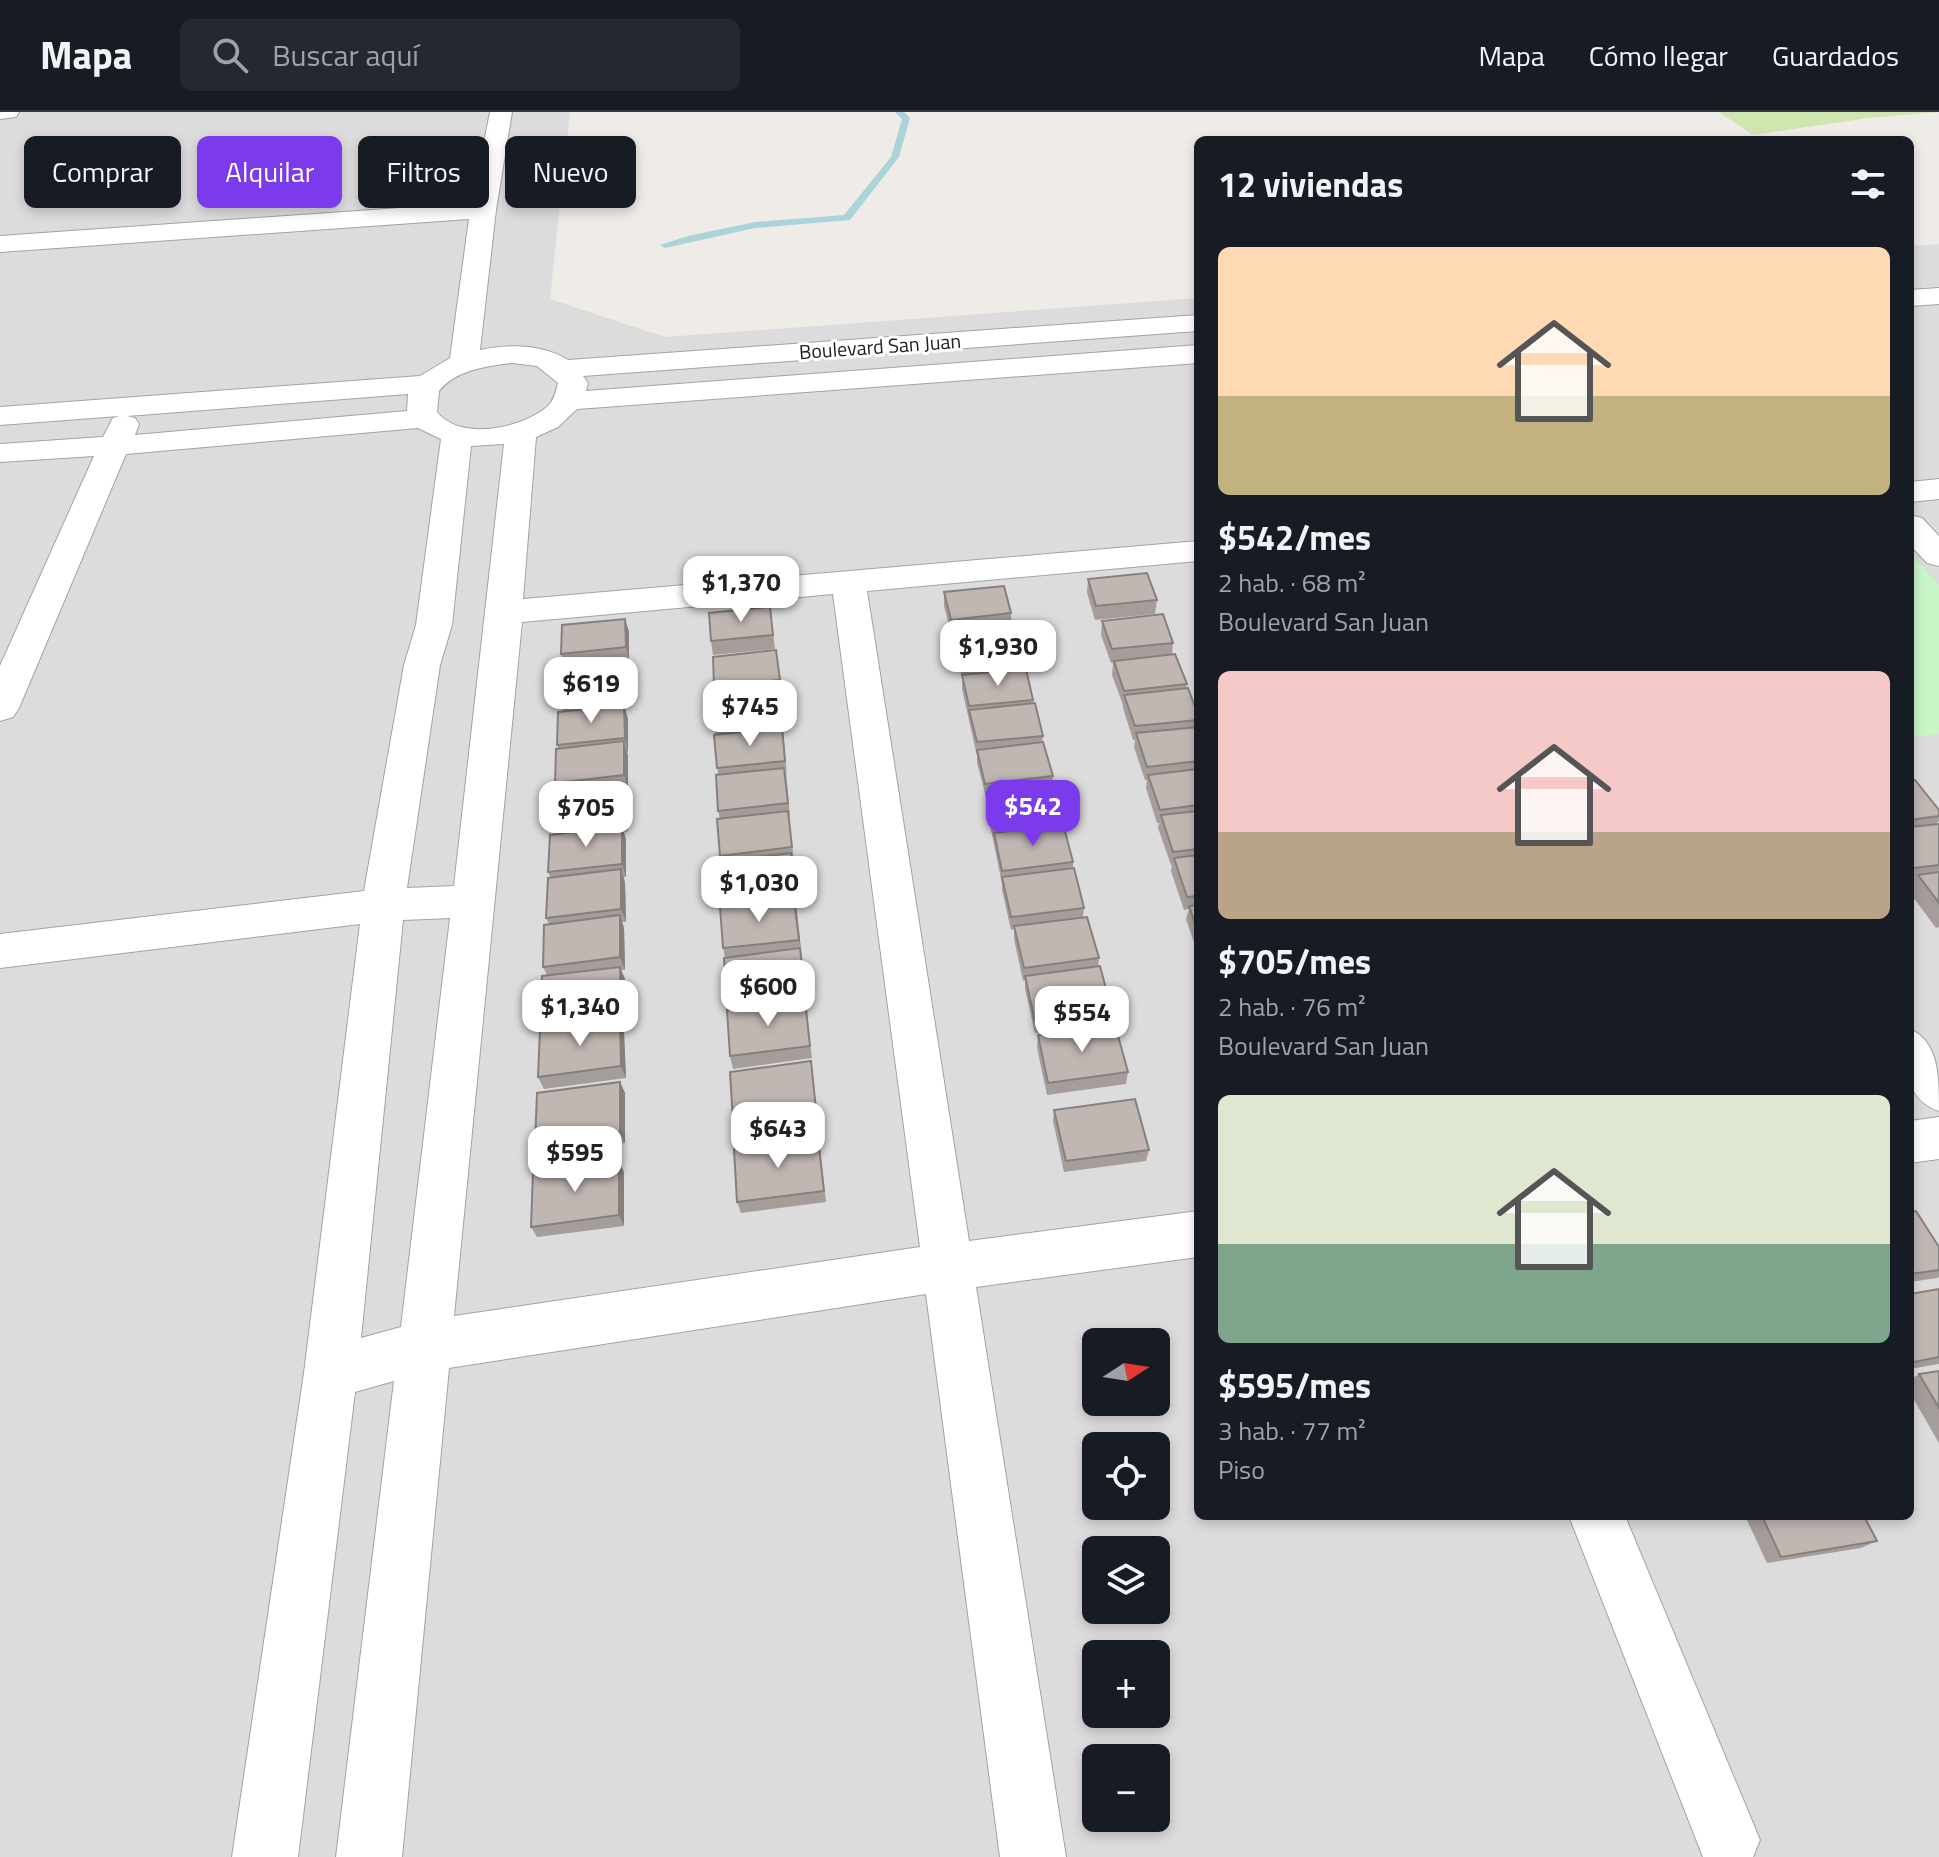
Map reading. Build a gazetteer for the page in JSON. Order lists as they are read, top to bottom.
{
  "streets": {
    "street": ["Boulevard San Juan"]
  },
  "north": "right",
  "page": {
    "header": "Mapa",
    "search": "Buscar aquí",
    "nav": ["Mapa", "Cómo llegar", "Guardados"],
    "chip": [
      "Comprar",
      "Alquilar",
      "Filtros",
      "Nuevo"
    ],
    "heading": "12 viviendas",
    "list": [
      {
        "name": "$542/mes",
        "note": "2 hab. · 68 m² · Boulevard San Juan"
      },
      {
        "name": "$705/mes",
        "note": "2 hab. · 76 m² · Boulevard San Juan"
      },
      {
        "name": "$595/mes",
        "note": "3 hab. · 77 m² · Piso"
      }
    ],
    "price": [
      "$1,370",
      "$1,930",
      "$619",
      "$745",
      "$542",
      "$705",
      "$1,030",
      "$600",
      "$1,340",
      "$554",
      "$643",
      "$595"
    ],
    "map_buttons": ["+", "−"]
  }
}
